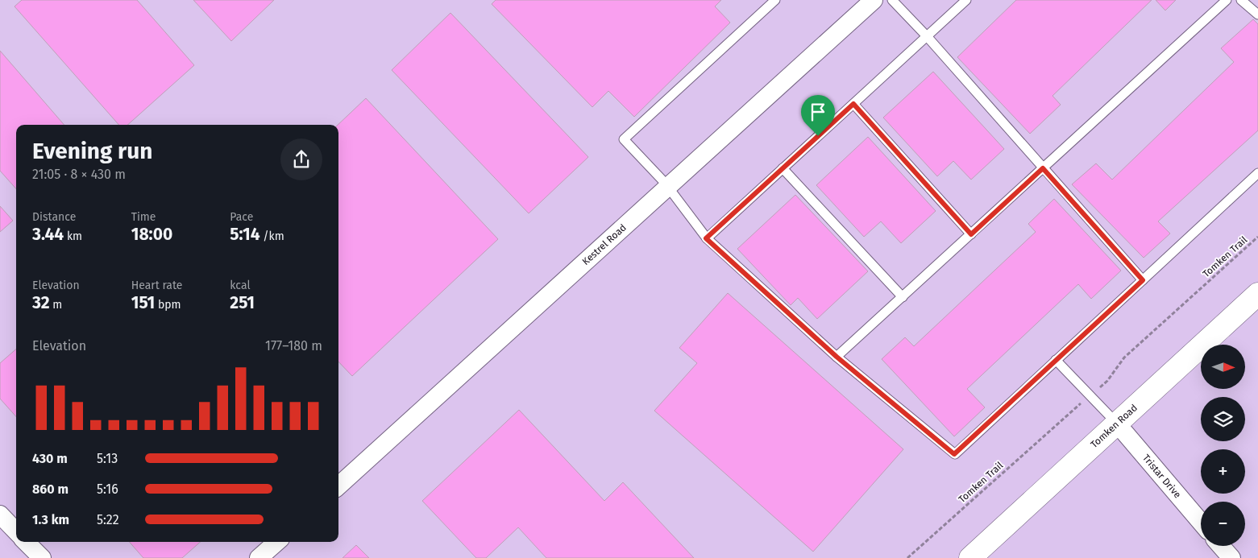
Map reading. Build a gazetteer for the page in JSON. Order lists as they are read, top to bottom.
{
  "streets": {
    "main road": ["Tomken Road"],
    "street": ["Kestrel Road", "Tristar Drive"],
    "path": ["Tomken Trail"]
  },
  "crossings": [
    ["Tomken Road", "Tristar Drive"]
  ],
  "north": "right",
  "page": {
    "heading": ["Evening run", "21:05 · 8 × 430 m"],
    "stats": [
      ["Distance", "3.44 km"],
      ["Time", "18:00"],
      ["Pace", "5:14 /km"],
      ["Elevation", "32 m"],
      ["Heart rate", "151 bpm"],
      ["kcal", "251"]
    ],
    "chart": ["Elevation", "177–180 m"],
    "map_buttons": ["+", "−"],
    "list": [
      {
        "name": "430 m",
        "note": "5:13"
      },
      {
        "name": "860 m",
        "note": "5:16"
      },
      {
        "name": "1.3 km",
        "note": "5:22"
      }
    ]
  }
}
